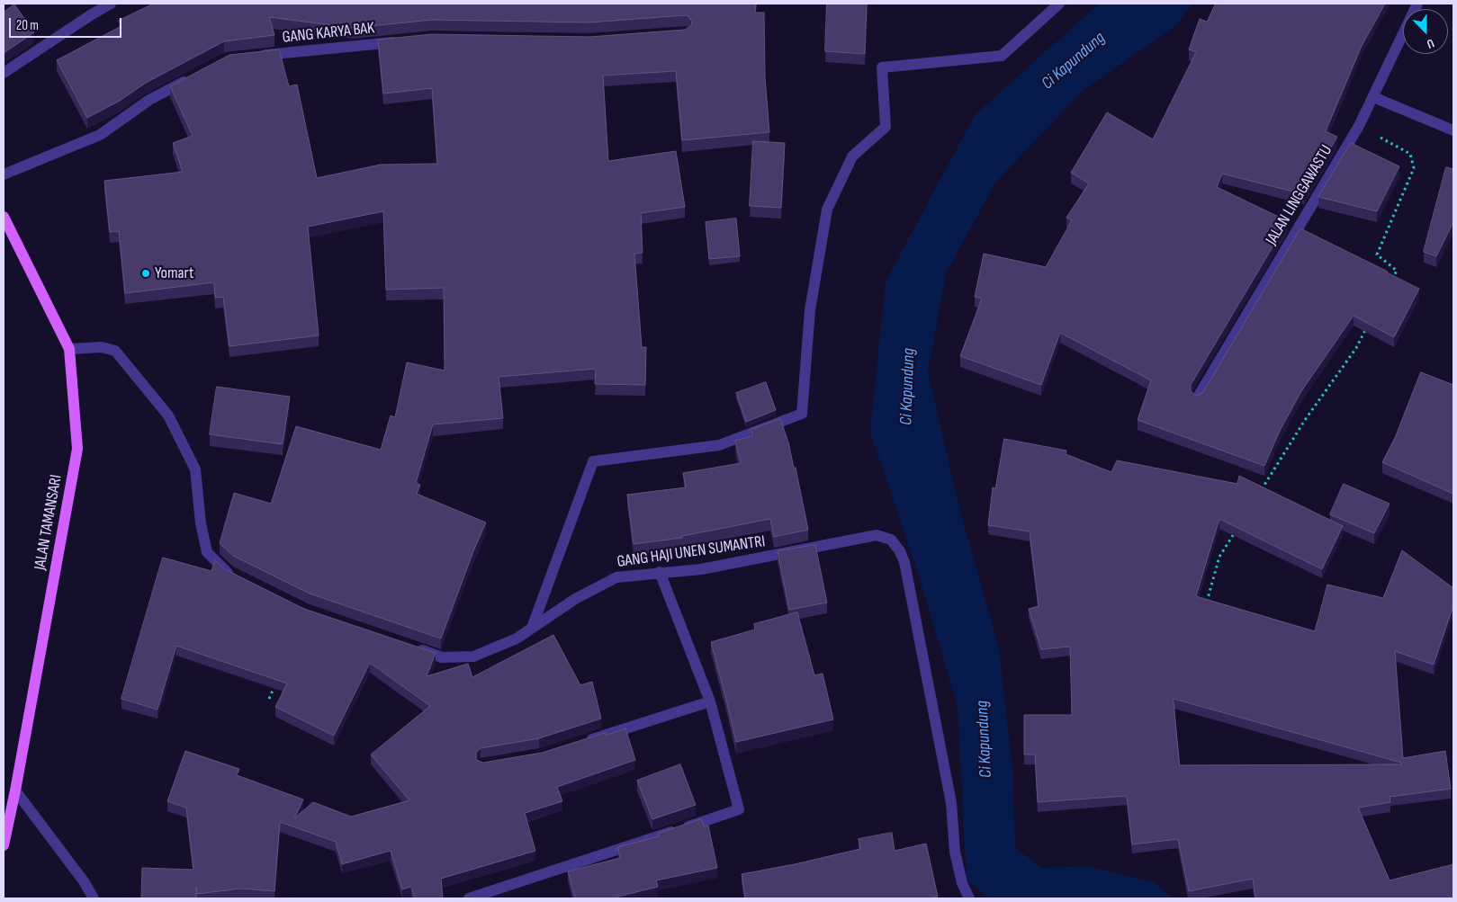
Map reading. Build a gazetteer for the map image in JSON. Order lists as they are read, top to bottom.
{
  "streets": {
    "main road": ["JALAN TAMANSARI"],
    "street": ["GANG KARYA BAK", "JALAN LINGGAWASTU", "GANG HAJI UNEN SUMANTRI"]
  },
  "water": ["Ci Kapundung"],
  "places": ["Yomart"],
  "scale_bar": "20 m",
  "north": "bottom"
}
